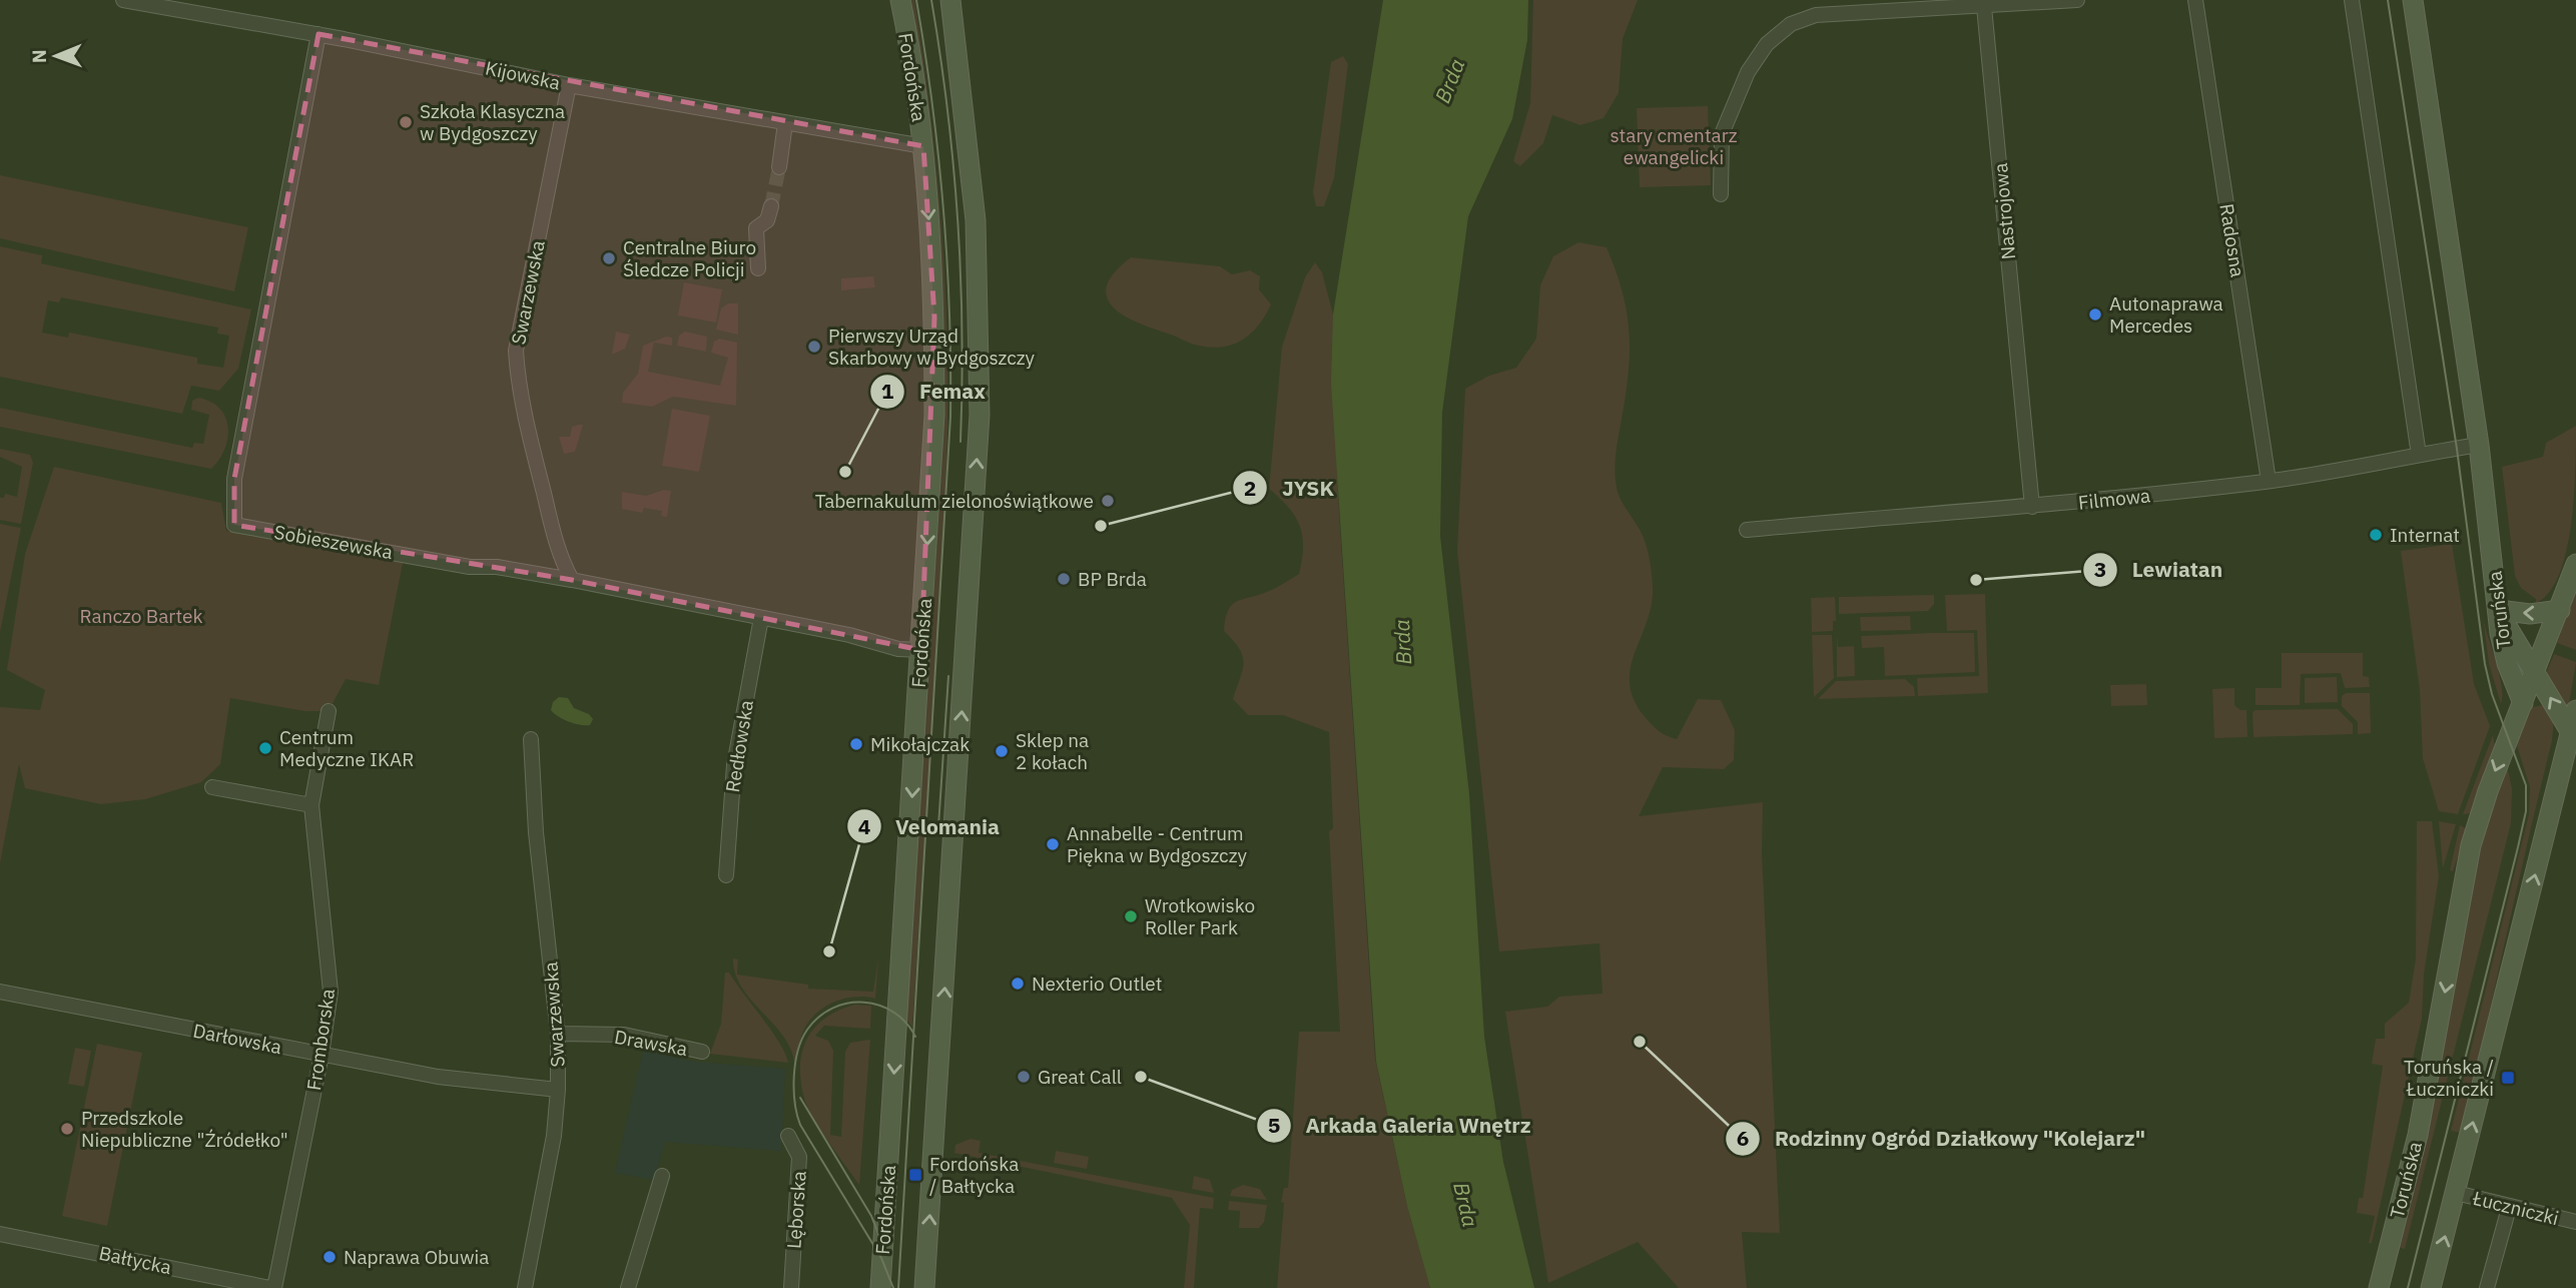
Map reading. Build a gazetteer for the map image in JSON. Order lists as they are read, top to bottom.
{
  "streets": {
    "main road": ["Fordońska", "Toruńska"],
    "street": [
      "Kijowska",
      "Nastrojowa",
      "Radosna",
      "Swarzewska",
      "Filmowa",
      "Sobieszewska",
      "Redłowska",
      "Darłowska",
      "Fromborska",
      "Drawska",
      "Łuczniczki",
      "Lęborska",
      "Bałtycka"
    ]
  },
  "crossings": [
    ["Kijowska", "Fordońska"],
    ["Kijowska", "Swarzewska"],
    ["Kijowska", "Sobieszewska"],
    ["Fordońska", "Sobieszewska"],
    ["Nastrojowa", "Filmowa"],
    ["Radosna", "Filmowa"],
    ["Swarzewska", "Sobieszewska"],
    ["Swarzewska", "Darłowska"],
    ["Swarzewska", "Drawska"],
    ["Filmowa", "Toruńska"],
    ["Sobieszewska", "Redłowska"],
    ["Darłowska", "Fromborska"],
    ["Fromborska", "Bałtycka"]
  ],
  "water": ["Brda"],
  "parks": ["stary cmentarz ewangelicki", "Ranczo Bartek"],
  "places": {
    "other": [
      "Szkoła Klasyczna w Bydgoszczy",
      "Centralne Biuro Śledcze Policji",
      "Autonaprawa Mercedes",
      "Pierwszy Urząd Skarbowy w Bydgoszczy",
      "Femax",
      "Tabernakulum zielonoświątkowe",
      "JYSK",
      "Internat",
      "BP Brda",
      "Lewiatan",
      "Mikołajczak",
      "Centrum Medyczne IKAR",
      "Sklep na 2 kołach",
      "Annabelle - Centrum Piękna w Bydgoszczy",
      "Wrotkowisko Roller Park",
      "Velomania",
      "Nexterio Outlet",
      "Rodzinny Ogród Działkowy \"Kolejarz\"",
      "Great Call",
      "Arkada Galeria Wnętrz",
      "Przedszkole Niepubliczne \"Źródełko\"",
      "Naprawa Obuwia"
    ],
    "transit": ["Toruńska / Łuczniczki", "Fordońska / Bałtycka"]
  },
  "north": "left"
}
